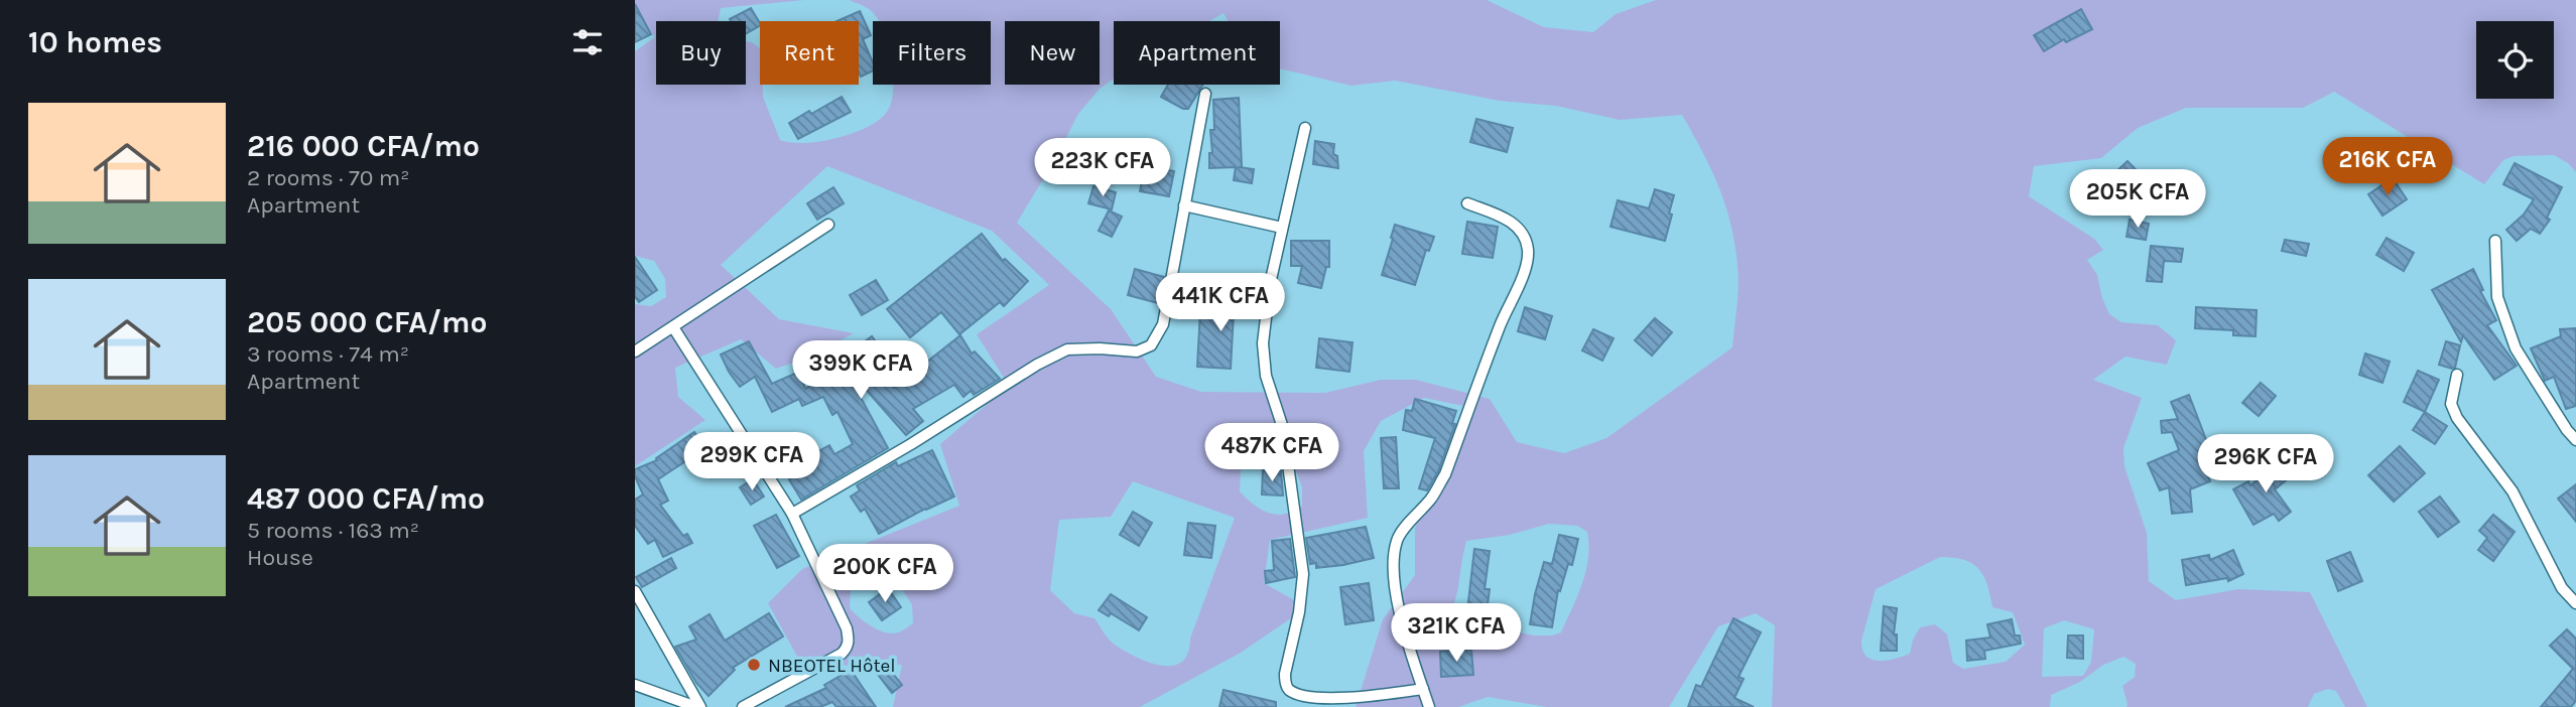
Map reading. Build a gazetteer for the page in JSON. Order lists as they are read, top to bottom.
{
  "places": ["NBEOTEL Hôtel"],
  "page": {
    "heading": "10 homes",
    "chip": [
      "Buy",
      "Rent",
      "Filters",
      "New",
      "Apartment"
    ],
    "list": [
      {
        "name": "216 000 CFA/mo",
        "note": "2 rooms · 70 m² · Apartment"
      },
      {
        "name": "205 000 CFA/mo",
        "note": "3 rooms · 74 m² · Apartment"
      },
      {
        "name": "487 000 CFA/mo",
        "note": "5 rooms · 163 m² · House"
      }
    ],
    "price": [
      "216K CFA",
      "223K CFA",
      "205K CFA",
      "441K CFA",
      "399K CFA",
      "487K CFA",
      "299K CFA",
      "296K CFA",
      "200K CFA",
      "321K CFA"
    ]
  }
}
